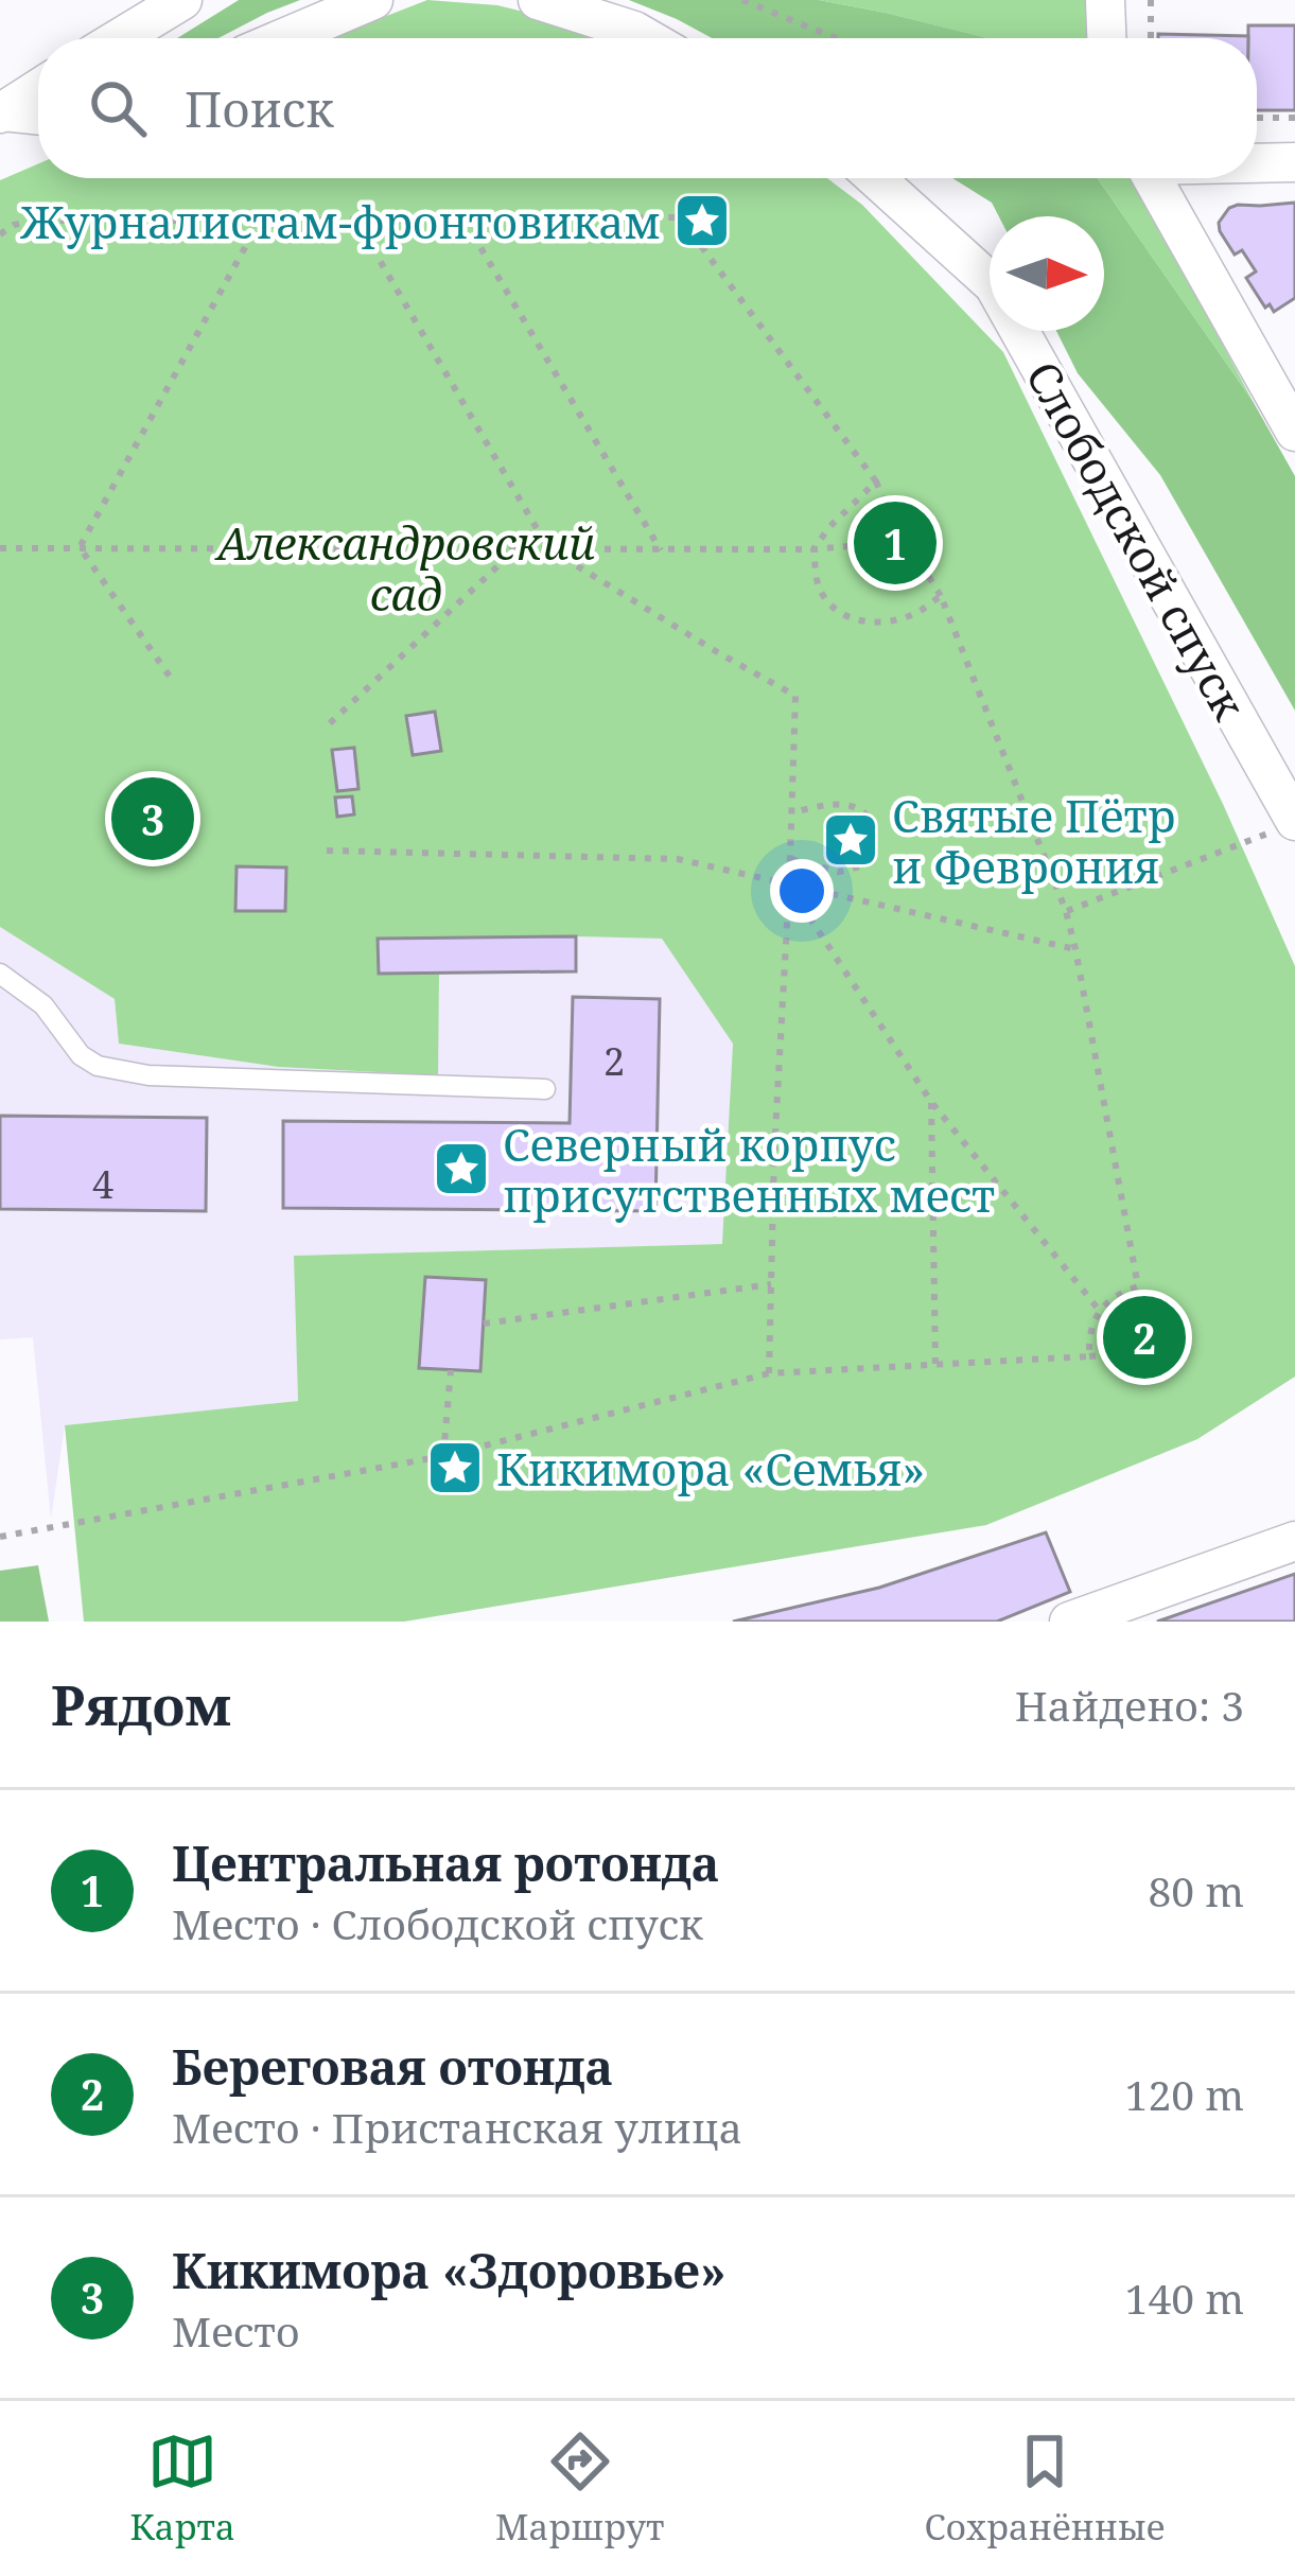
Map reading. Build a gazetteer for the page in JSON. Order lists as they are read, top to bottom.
{
  "streets": {
    "street": ["Слободской спуск"]
  },
  "parks": ["Александровский сад"],
  "places": {
    "place": [
      "Журналистам-фронтовикам",
      "Святые Пётр и Феврония",
      "Северный корпус присутственных мест",
      "Кикимора «Семья»"
    ]
  },
  "house_numbers": ["2", "4"],
  "north": "right",
  "page": {
    "search": "Поиск",
    "pins": ["1", "3", "2"],
    "heading": ["Рядом", "Найдено: 3"],
    "list": [
      {
        "mark": "1",
        "name": "Центральная ротонда",
        "note": "Место · Слободской спуск",
        "value": "80 m"
      },
      {
        "mark": "2",
        "name": "Береговая отонда",
        "note": "Место · Пристанская улица",
        "value": "120 m"
      },
      {
        "mark": "3",
        "name": "Кикимора «Здоровье»",
        "note": "Место",
        "value": "140 m"
      }
    ],
    "nav": ["Карта", "Маршрут", "Сохранённые"]
  }
}
